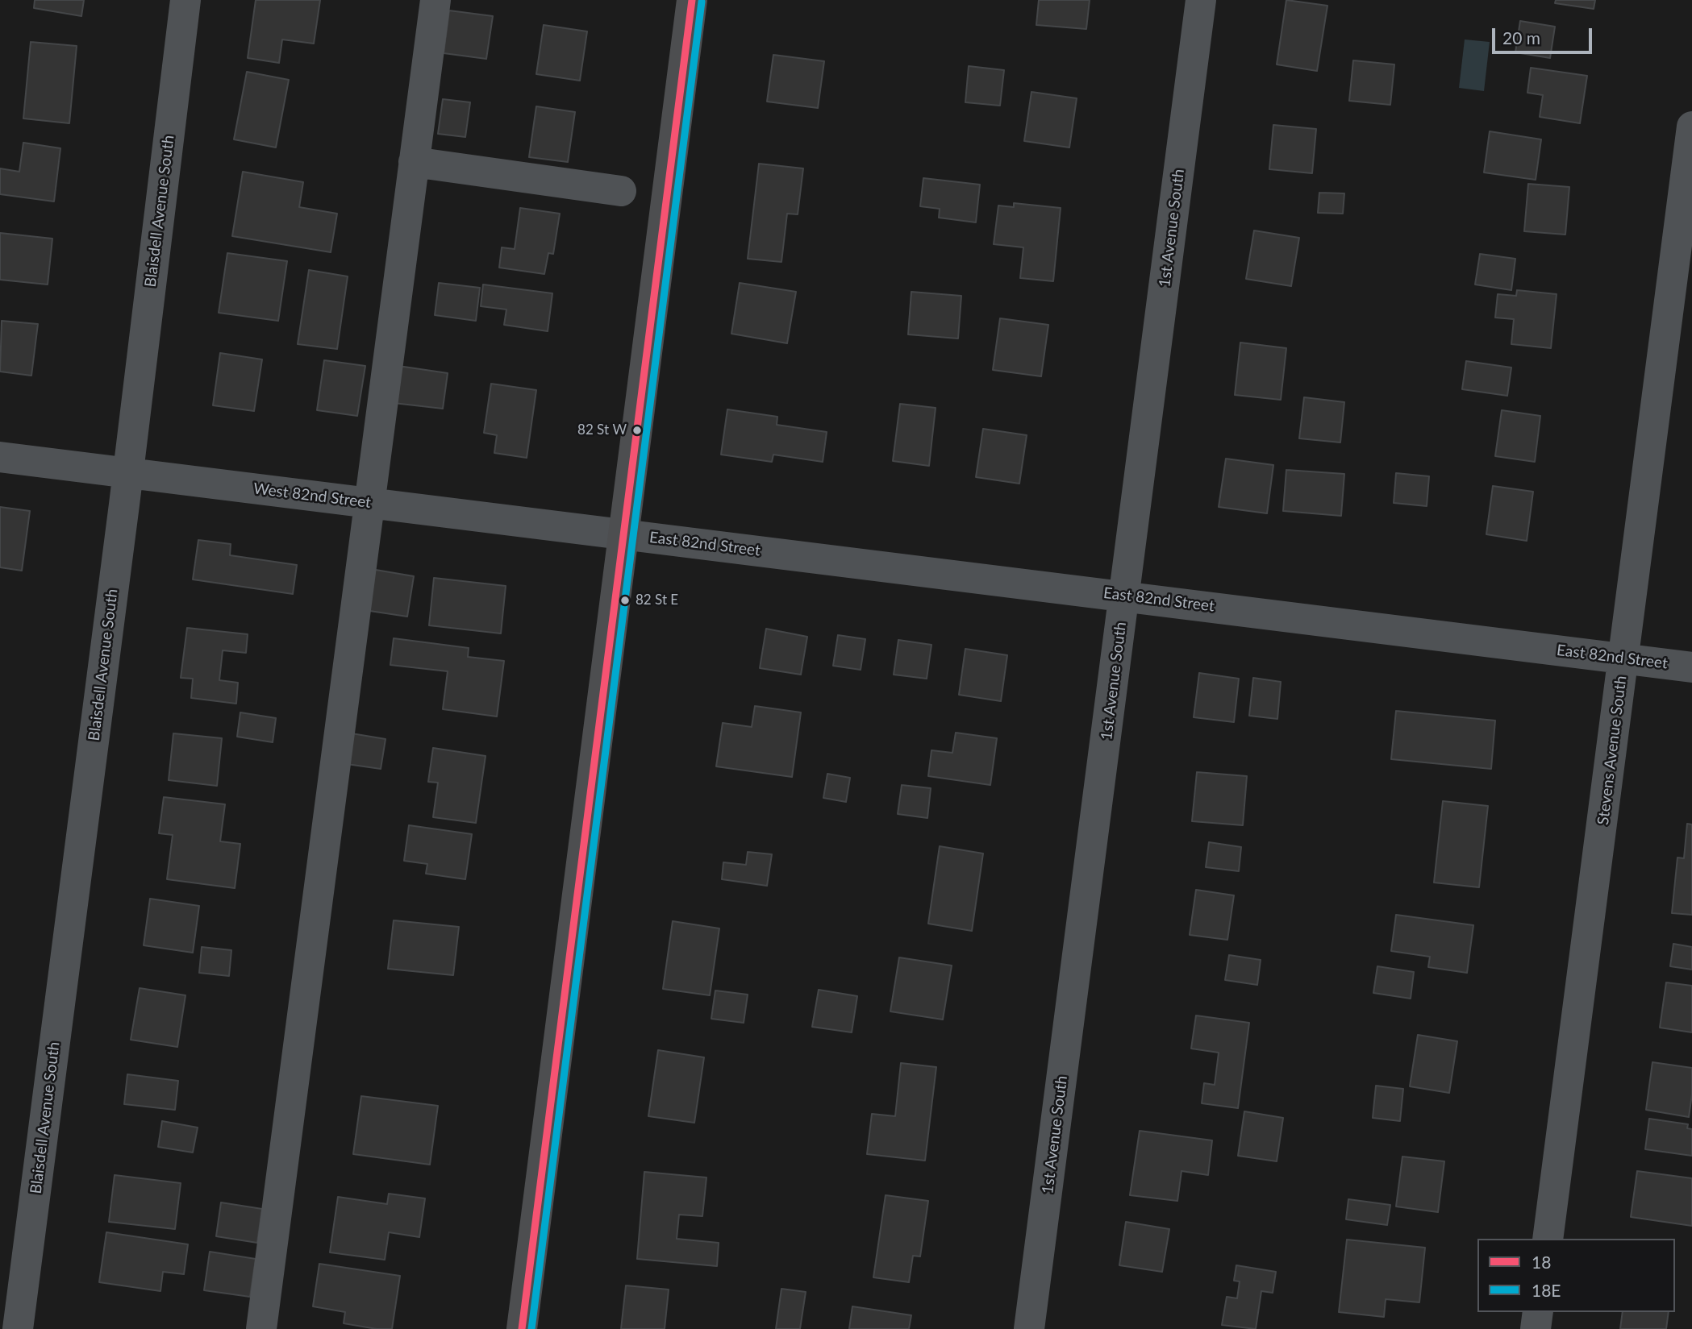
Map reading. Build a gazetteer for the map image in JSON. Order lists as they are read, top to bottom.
{
  "streets": {
    "street": [
      "Blaisdell Avenue South",
      "1st Avenue South",
      "West 82nd Street",
      "East 82nd Street",
      "Stevens Avenue South"
    ]
  },
  "crossings": [
    ["Blaisdell Avenue South", "West 82nd Street"],
    ["1st Avenue South", "East 82nd Street"],
    ["West 82nd Street", "East 82nd Street"],
    ["East 82nd Street", "Stevens Avenue South"]
  ],
  "places": ["82 St W", "82 St E"],
  "lines": ["transit line 18", "transit line 18E"],
  "legend": ["18", "18E"],
  "scale_bar": "20 m"
}
